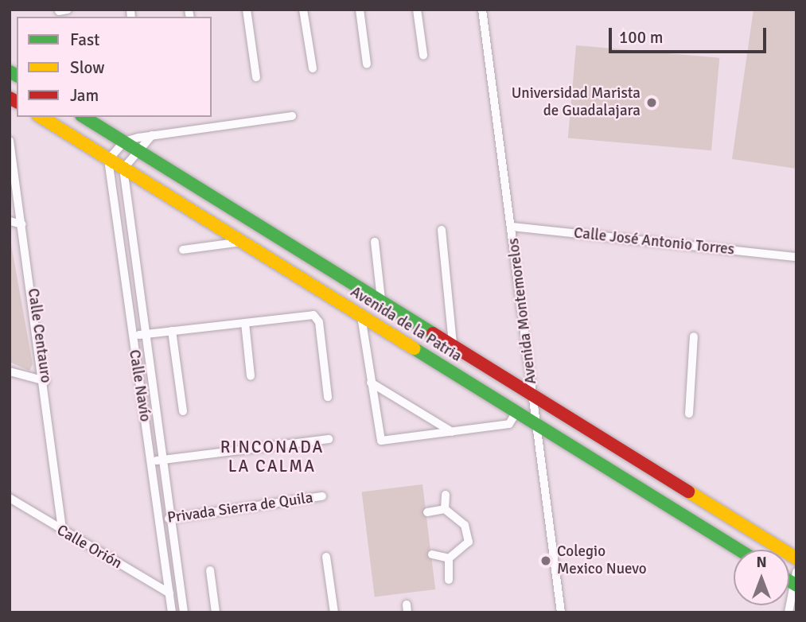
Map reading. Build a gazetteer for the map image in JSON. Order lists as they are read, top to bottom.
{
  "streets": {
    "main road": ["Avenida de la Patria"],
    "street": [
      "Calle José Antonio Torres",
      "Avenida Montemorelos",
      "Calle Centauro",
      "Calle Navío",
      "Privada Sierra de Quila",
      "Calle Orión"
    ]
  },
  "crossings": [
    ["Calle José Antonio Torres", "Avenida Montemorelos"],
    ["Avenida Montemorelos", "Avenida de la Patria"],
    ["Avenida de la Patria", "Calle Navío"],
    ["Calle Centauro", "Calle Orión"],
    ["Calle Navío", "Privada Sierra de Quila"],
    ["Calle Navío", "Calle Orión"]
  ],
  "districts": ["RINCONADA LA CALMA"],
  "places": ["Universidad Marista de Guadalajara", "Colegio Mexico Nuevo"],
  "legend": ["Fast", "Slow", "Jam"],
  "scale_bar": "100 m",
  "north": "top"
}
